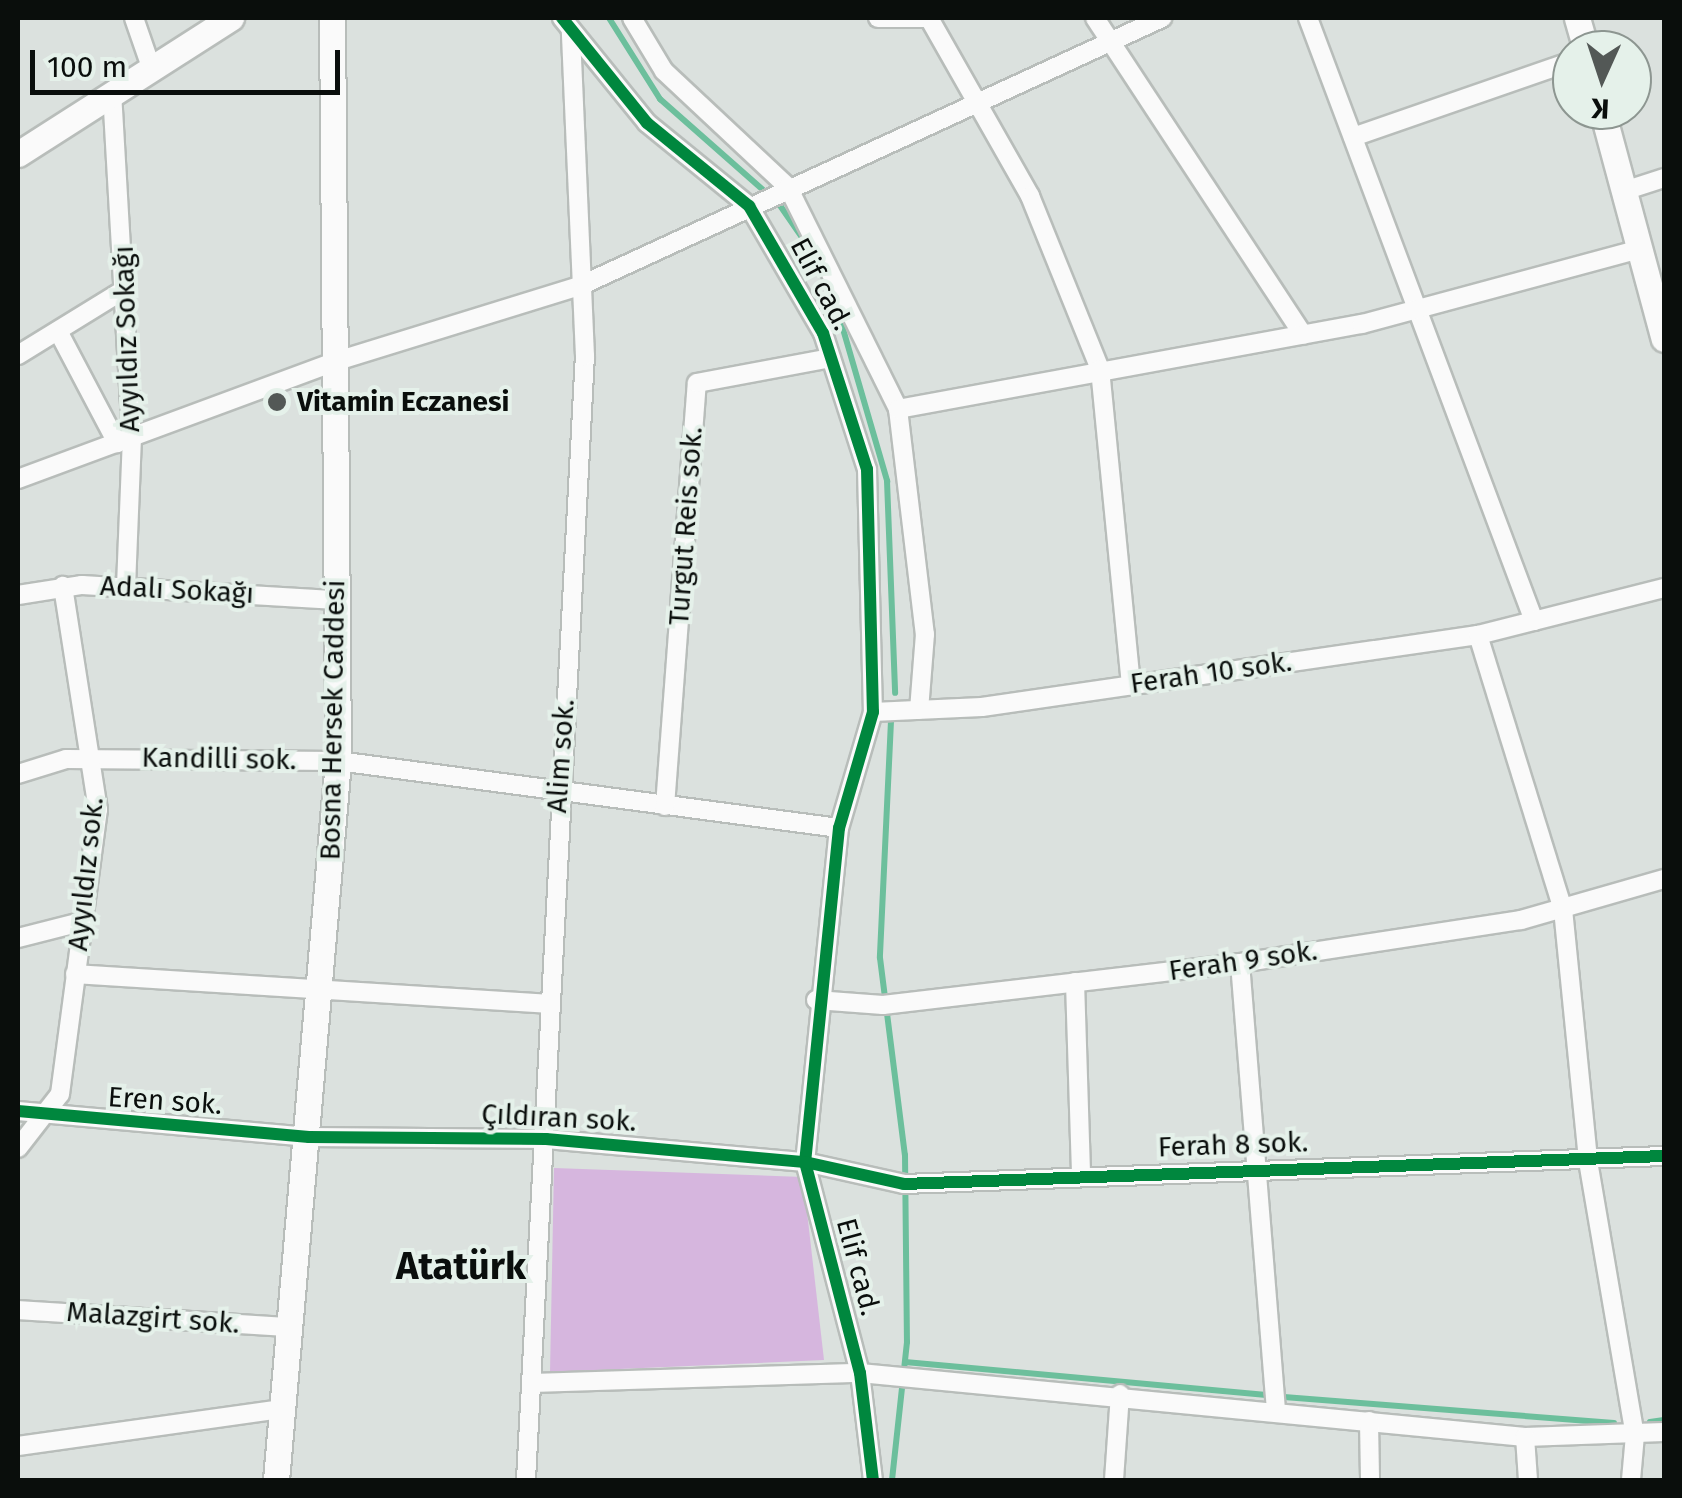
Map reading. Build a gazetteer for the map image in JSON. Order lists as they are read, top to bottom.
{
  "streets": {
    "main road": ["Bosna Hersek Caddesi"],
    "street": [
      "Elif cad.",
      "Ayyıldız Sokağı",
      "Turgut Reis sok.",
      "Adalı Sokağı",
      "Ferah 10 sok.",
      "Alim sok.",
      "Kandilli sok.",
      "Ayyıldız sok.",
      "Ferah 9 sok.",
      "Eren sok.",
      "Çıldıran sok.",
      "Ferah 8 sok.",
      "Malazgirt sok."
    ]
  },
  "crossings": [
    ["Elif cad.", "Turgut Reis sok."],
    ["Elif cad.", "Ferah 10 sok."],
    ["Elif cad.", "Alim sok."],
    ["Elif cad.", "Kandilli sok."],
    ["Elif cad.", "Ferah 9 sok."],
    ["Elif cad.", "Çıldıran sok."],
    ["Elif cad.", "Ferah 8 sok."],
    ["Ayyıldız Sokağı", "Adalı Sokağı"],
    ["Turgut Reis sok.", "Kandilli sok."],
    ["Adalı Sokağı", "Bosna Hersek Caddesi"],
    ["Adalı Sokağı", "Ayyıldız sok."],
    ["Bosna Hersek Caddesi", "Kandilli sok."],
    ["Bosna Hersek Caddesi", "Eren sok."],
    ["Bosna Hersek Caddesi", "Çıldıran sok."],
    ["Bosna Hersek Caddesi", "Malazgirt sok."],
    ["Alim sok.", "Kandilli sok."],
    ["Alim sok.", "Çıldıran sok."],
    ["Kandilli sok.", "Ayyıldız sok."],
    ["Ayyıldız sok.", "Eren sok."],
    ["Eren sok.", "Çıldıran sok."],
    ["Çıldıran sok.", "Ferah 8 sok."]
  ],
  "districts": ["Atatürk"],
  "places": ["Vitamin Eczanesi"],
  "scale_bar": "100 m",
  "north": "bottom"
}
